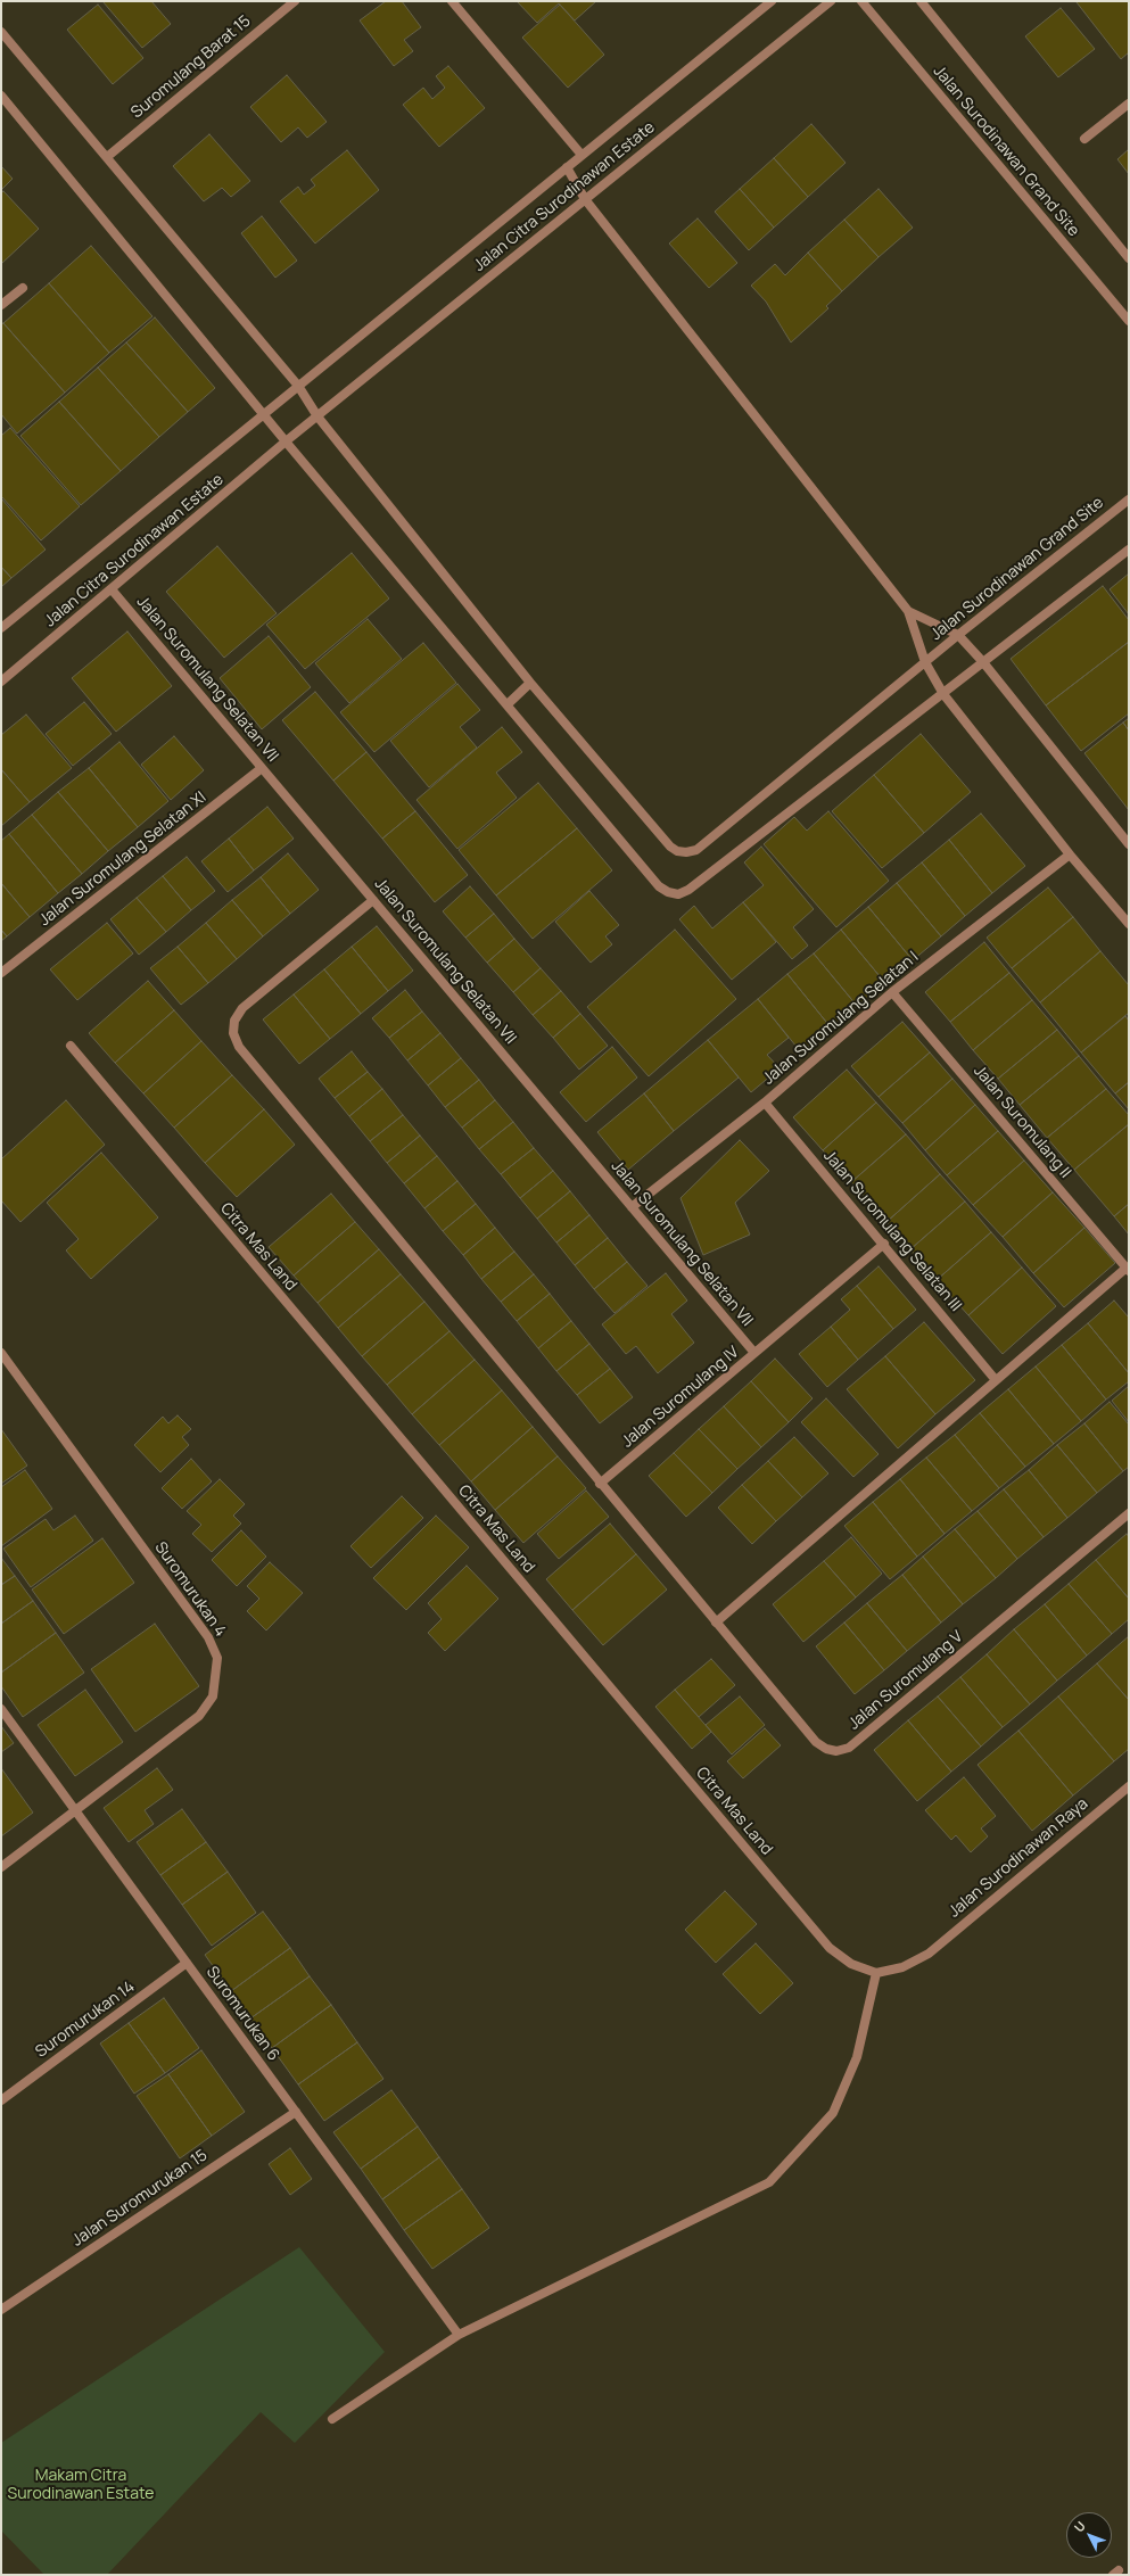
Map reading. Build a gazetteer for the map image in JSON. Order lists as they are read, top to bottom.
{
  "streets": {
    "street": [
      "Suromulang Barat 15",
      "Jalan Surodinawan Grand Site",
      "Jalan Citra Surodinawan Estate",
      "Jalan Suromulang Selatan VII",
      "Jalan Suromulang Selatan XI",
      "Jalan Suromulang Selatan I",
      "Jalan Suromulang II",
      "Jalan Suromulang Selatan III",
      "Citra Mas Land",
      "Jalan Suromulang IV",
      "Suromurukan 4",
      "Jalan Suromulang V",
      "Jalan Surodinawan Raya",
      "Suromurukan 6",
      "Suromurukan 14",
      "Jalan Suromurukan 15"
    ]
  },
  "crossings": [
    ["Suromulang Barat 15", "Jalan Surodinawan Grand Site"],
    ["Jalan Surodinawan Grand Site", "Jalan Citra Surodinawan Estate"],
    ["Jalan Citra Surodinawan Estate", "Jalan Suromulang Selatan VII"],
    ["Jalan Suromulang Selatan VII", "Jalan Suromulang Selatan XI"],
    ["Jalan Suromulang Selatan VII", "Jalan Suromulang Selatan I"],
    ["Jalan Suromulang Selatan VII", "Jalan Suromulang IV"],
    ["Jalan Suromulang Selatan VII", "Jalan Suromulang V"],
    ["Jalan Suromulang Selatan I", "Jalan Suromulang II"],
    ["Jalan Suromulang Selatan I", "Jalan Suromulang Selatan III"],
    ["Jalan Suromulang Selatan III", "Jalan Suromulang IV"],
    ["Citra Mas Land", "Jalan Surodinawan Raya"],
    ["Jalan Suromulang IV", "Jalan Suromulang V"],
    ["Suromurukan 4", "Suromurukan 6"],
    ["Suromurukan 6", "Suromurukan 14"],
    ["Suromurukan 6", "Jalan Suromurukan 15"]
  ],
  "parks": ["Makam Citra Surodinawan Estate"],
  "north": "top left"
}
